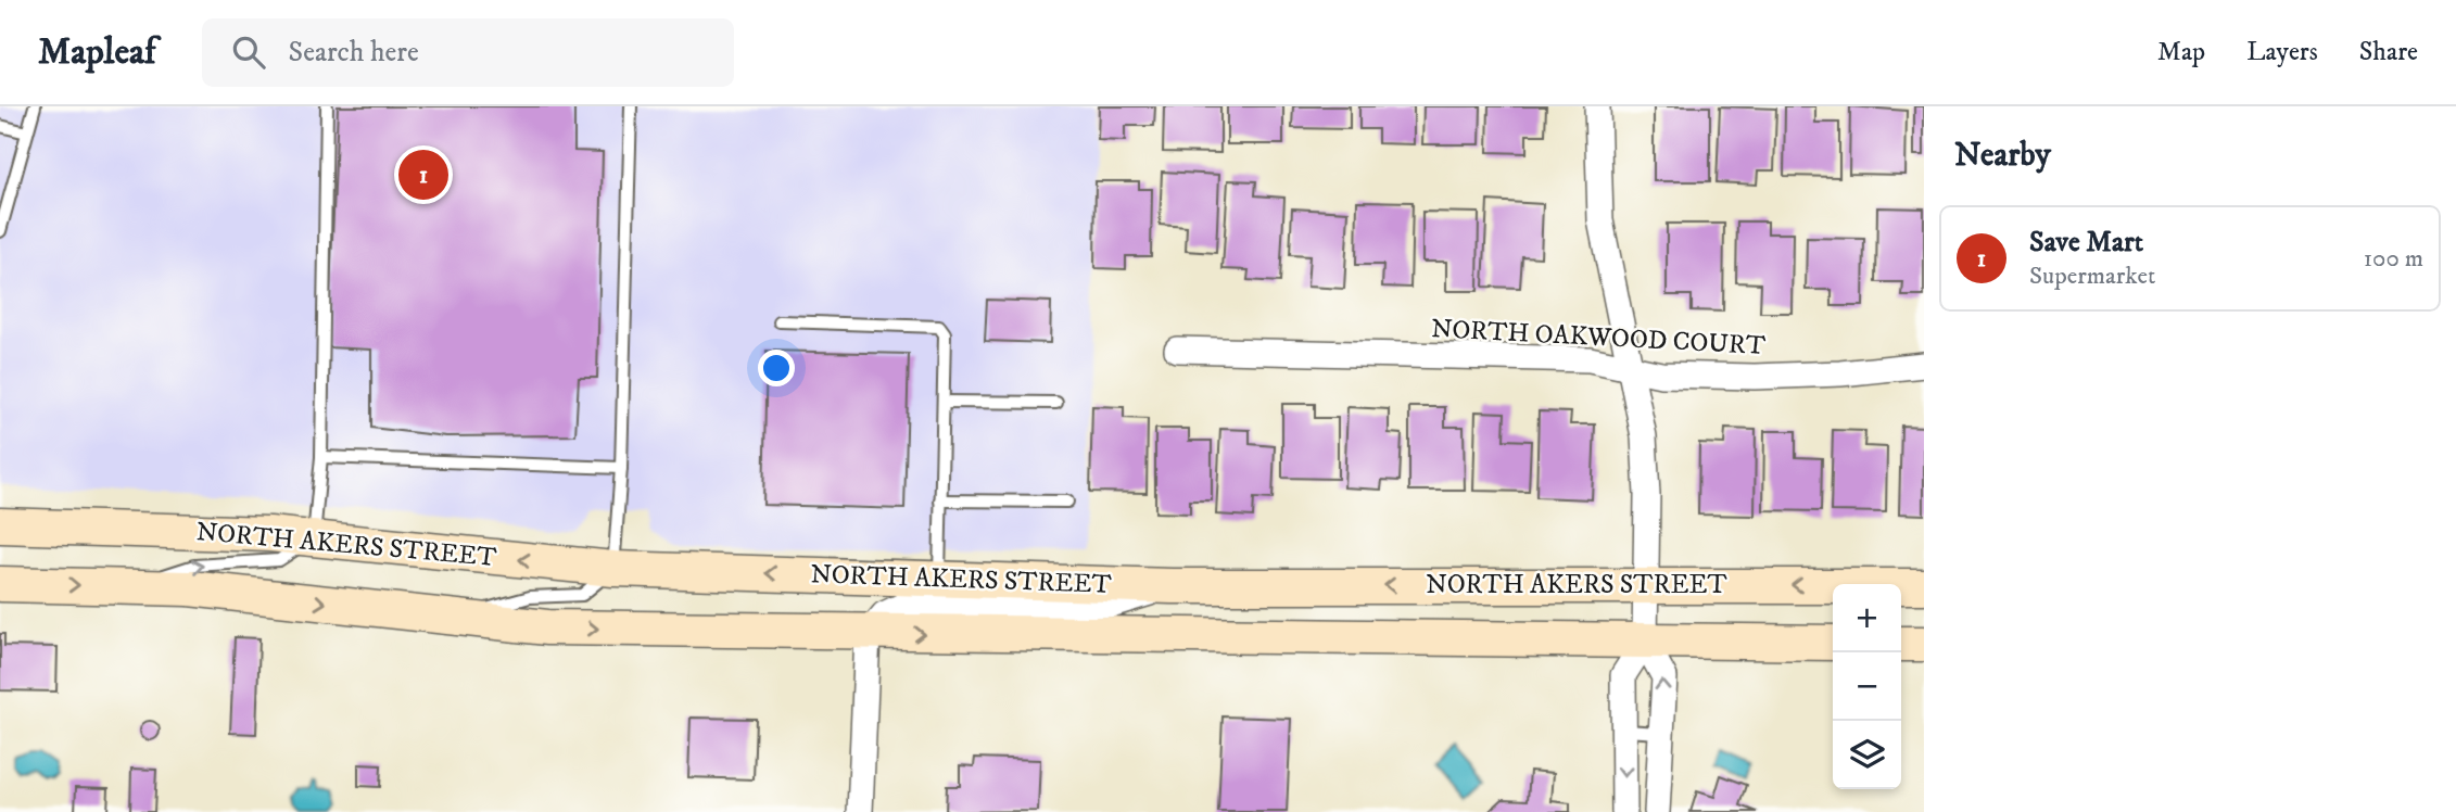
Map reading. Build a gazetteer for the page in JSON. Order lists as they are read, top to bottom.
{
  "streets": {
    "main road": ["NORTH AKERS STREET"],
    "street": ["NORTH OAKWOOD COURT"]
  },
  "page": {
    "header": "Mapleaf",
    "search": "Search here",
    "nav": ["Map", "Layers", "Share"],
    "heading": "Nearby",
    "pins": "1",
    "list": [
      {
        "mark": "1",
        "name": "Save Mart",
        "note": "Supermarket",
        "value": "100 m"
      }
    ],
    "map_buttons": ["+", "−"]
  }
}
